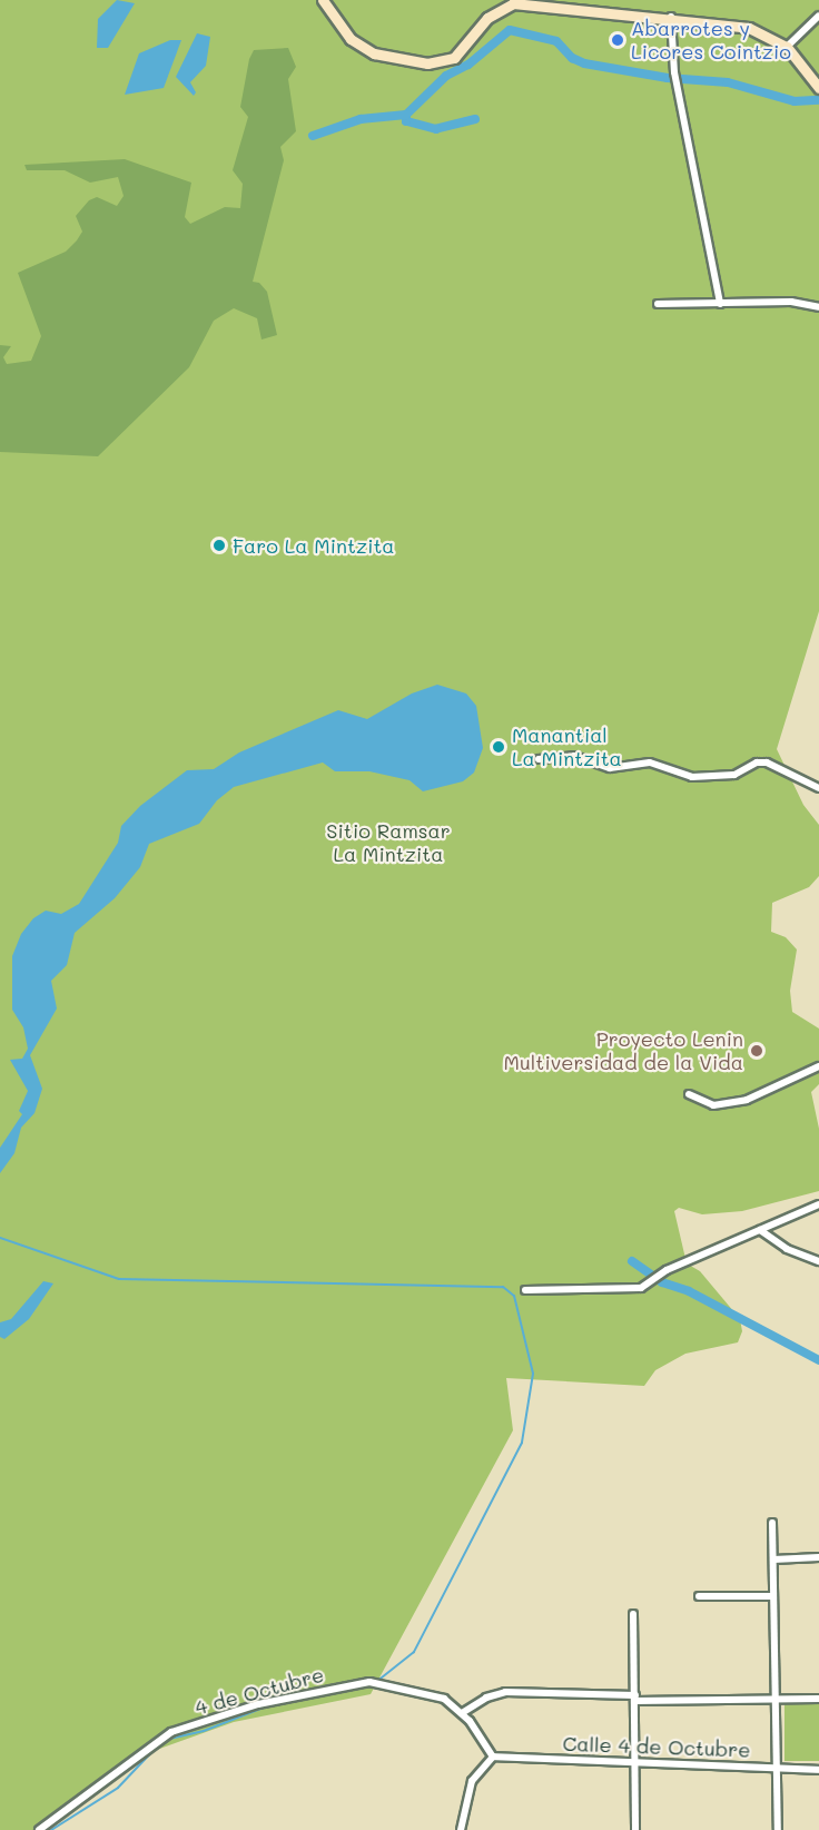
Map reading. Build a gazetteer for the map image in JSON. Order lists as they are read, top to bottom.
{
  "streets": {
    "street": ["4 de Octubre", "Calle 4 de Octubre"]
  },
  "crossings": [
    ["4 de Octubre", "Calle 4 de Octubre"]
  ],
  "parks": ["Sitio Ramsar La Mintzita"],
  "places": [
    "Abarrotes y Licores Cointzio",
    "Faro La Mintzita",
    "Manantial La Mintzita",
    "Proyecto Lenin Multiversidad de la Vida"
  ]
}
